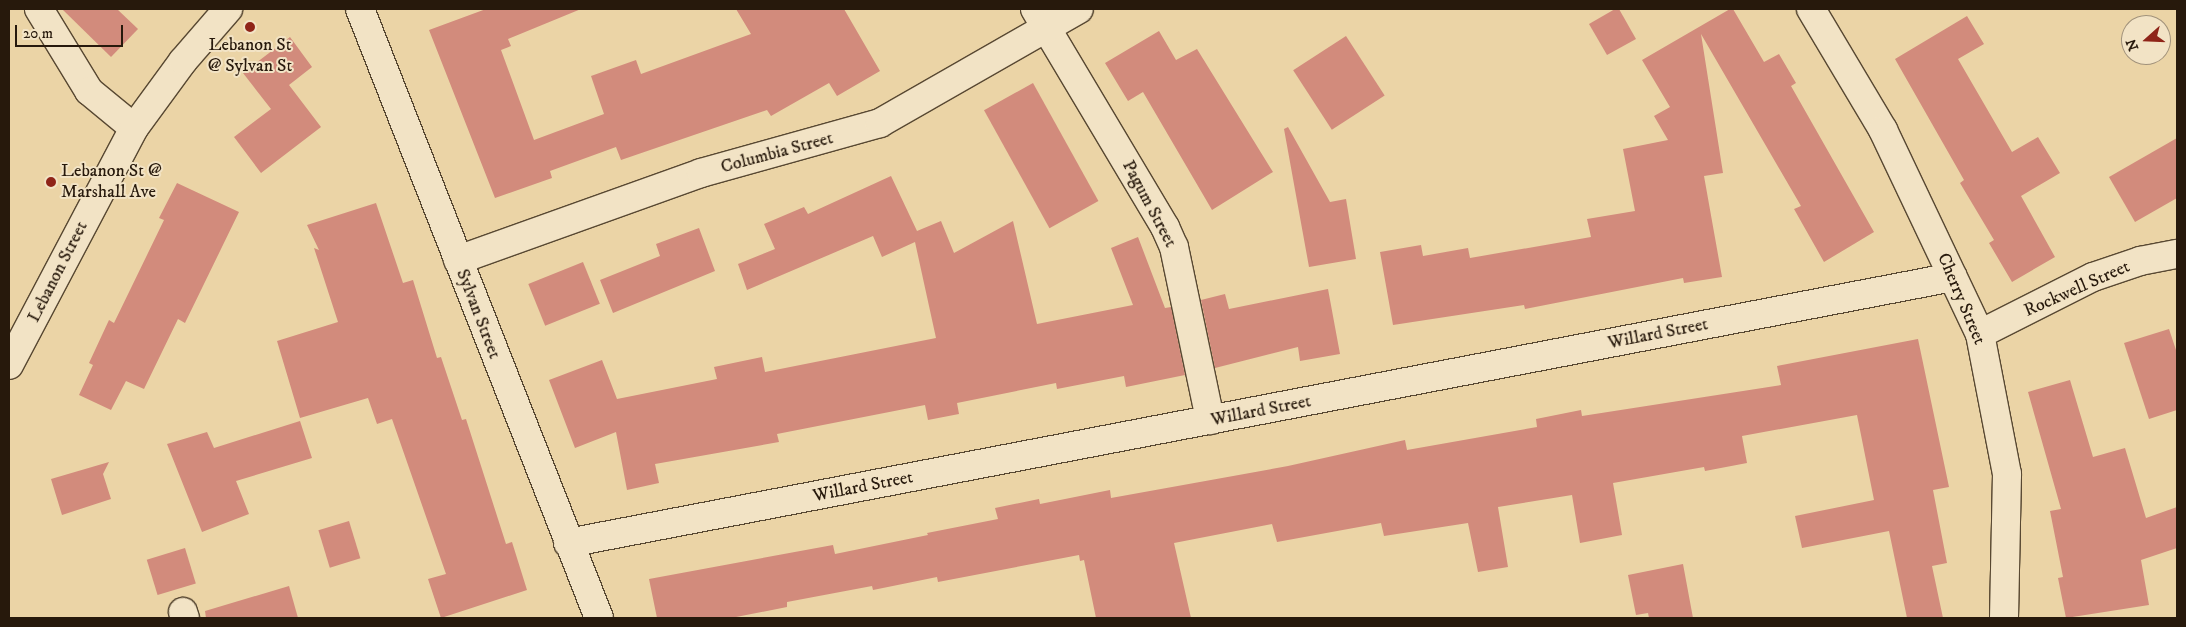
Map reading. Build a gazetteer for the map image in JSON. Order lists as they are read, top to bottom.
{
  "streets": {
    "street": [
      "Columbia Street",
      "Pagum Street",
      "Lebanon Street",
      "Rockwell Street",
      "Cherry Street",
      "Sylvan Street",
      "Willard Street"
    ]
  },
  "crossings": [
    ["Columbia Street", "Pagum Street"],
    ["Columbia Street", "Sylvan Street"],
    ["Pagum Street", "Willard Street"],
    ["Rockwell Street", "Cherry Street"],
    ["Cherry Street", "Willard Street"],
    ["Sylvan Street", "Willard Street"]
  ],
  "places": ["Lebanon St @ Sylvan St", "Lebanon St @ Marshall Ave"],
  "scale_bar": "20 m",
  "north": "left"
}
